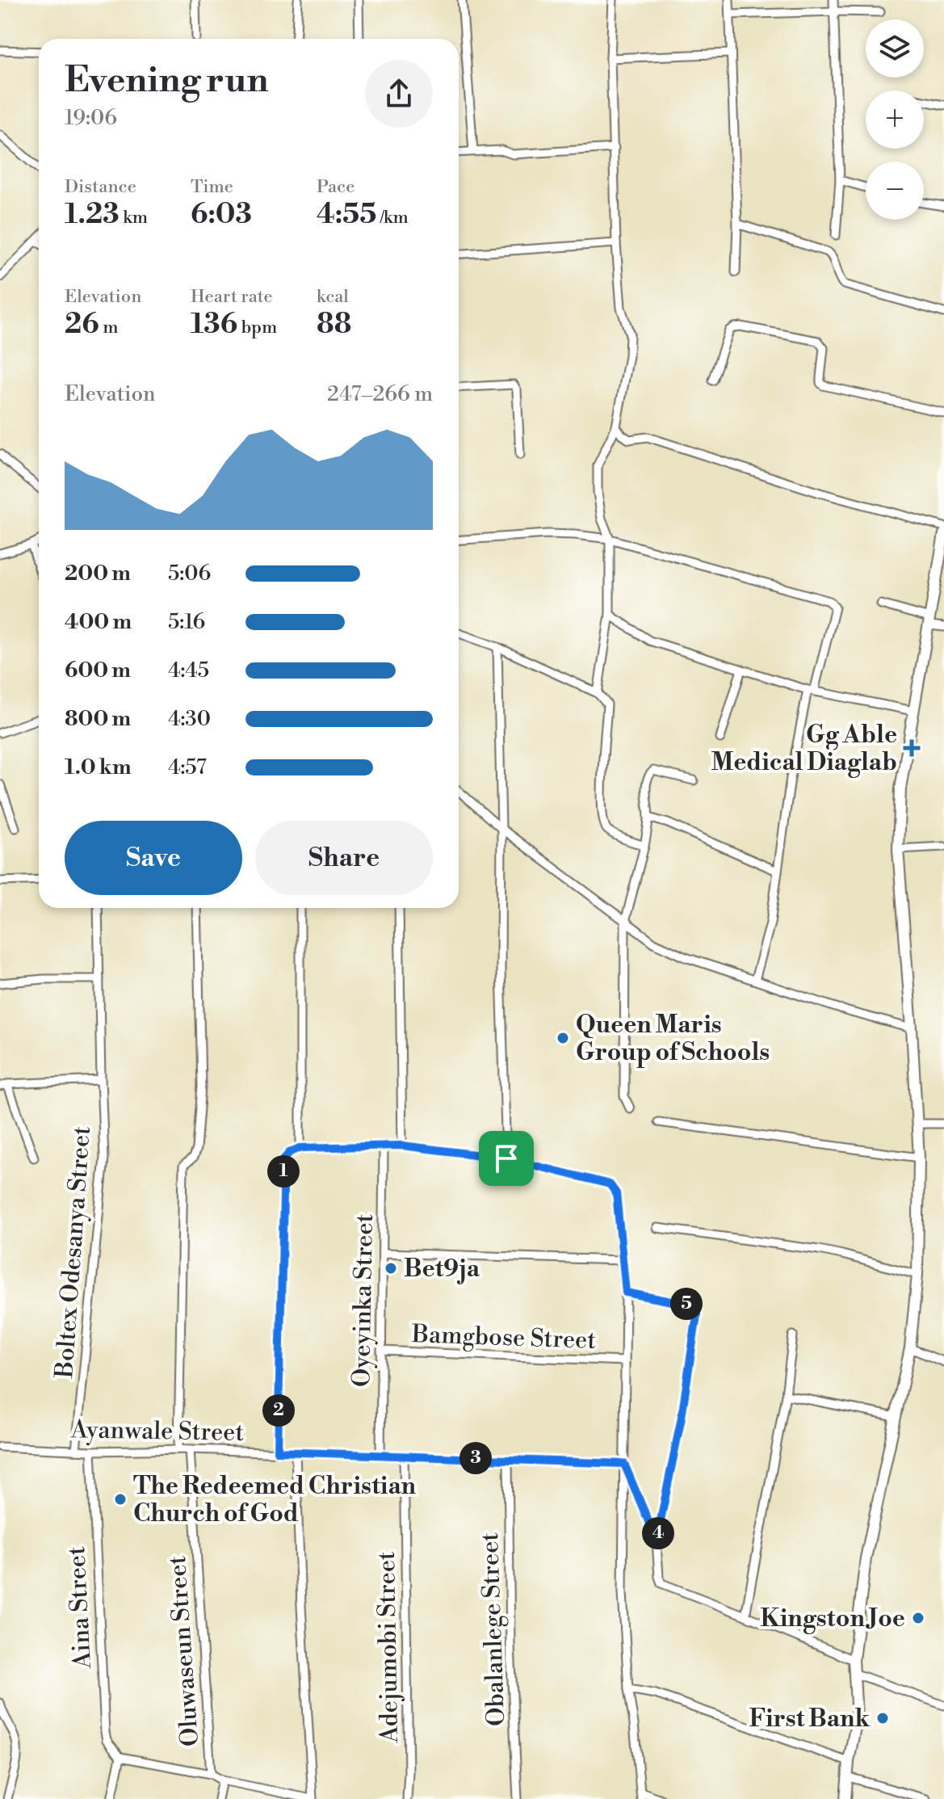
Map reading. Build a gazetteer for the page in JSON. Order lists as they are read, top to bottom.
{
  "streets": {
    "street": [
      "Boltex Odesanya Street",
      "Oyeyinka Street",
      "Bamgbose Street",
      "Ayanwale Street",
      "Aina Street",
      "Obalanlege Street",
      "Adejumobi Street",
      "Oluwaseun Street"
    ]
  },
  "crossings": [
    ["Boltex Odesanya Street", "Ayanwale Street"],
    ["Oyeyinka Street", "Bamgbose Street"],
    ["Oyeyinka Street", "Ayanwale Street"],
    ["Ayanwale Street", "Aina Street"],
    ["Ayanwale Street", "Obalanlege Street"],
    ["Ayanwale Street", "Adejumobi Street"],
    ["Ayanwale Street", "Oluwaseun Street"]
  ],
  "places": {
    "health": ["Gg Able Medical Diaglab"],
    "other": [
      "Queen Maris Group of Schools",
      "Bet9ja",
      "The Redeemed Christian Church of God",
      "Kingston Joe",
      "First Bank"
    ]
  },
  "page": {
    "map_buttons": ["+", "−"],
    "heading": ["Evening run", "19:06"],
    "stats": [
      ["Distance", "1.23 km"],
      ["Time", "6:03"],
      ["Pace", "4:55 /km"],
      ["Elevation", "26 m"],
      ["Heart rate", "136 bpm"],
      ["kcal", "88"]
    ],
    "chart": ["Elevation", "247–266 m"],
    "list": [
      {
        "name": "200 m",
        "note": "5:06"
      },
      {
        "name": "400 m",
        "note": "5:16"
      },
      {
        "name": "600 m",
        "note": "4:45"
      },
      {
        "name": "800 m",
        "note": "4:30"
      },
      {
        "name": "1.0 km",
        "note": "4:57"
      }
    ],
    "buttons": ["Save", "Share"],
    "pins": [
      "1",
      "5",
      "2",
      "3",
      "4"
    ]
  }
}
